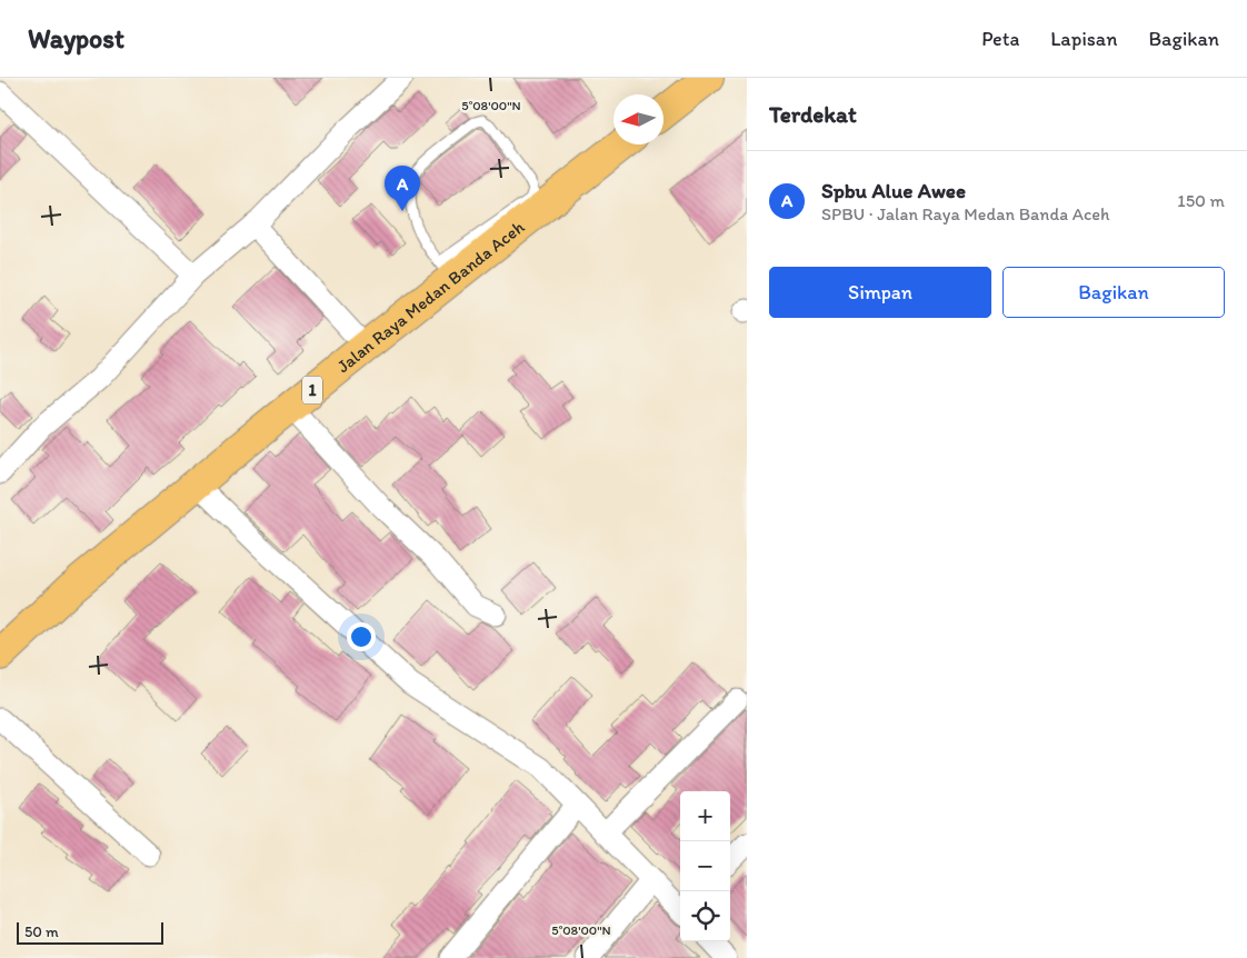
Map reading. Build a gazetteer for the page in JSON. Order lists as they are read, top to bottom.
{
  "streets": {
    "highway": ["Jalan Raya Medan Banda Aceh", "1"]
  },
  "scale_bar": "50 m",
  "north": "left",
  "page": {
    "header": "Waypost",
    "nav": ["Peta", "Lapisan", "Bagikan"],
    "heading": "Terdekat",
    "list": [
      {
        "mark": "A",
        "name": "Spbu Alue Awee",
        "note": "SPBU · Jalan Raya Medan Banda Aceh",
        "value": "150 m"
      }
    ],
    "pins": "A",
    "buttons": ["Simpan", "Bagikan"],
    "map_buttons": ["+", "−"],
    "scale": "50 m"
  },
  "coordinates": ["5°08'00\"N"]
}
